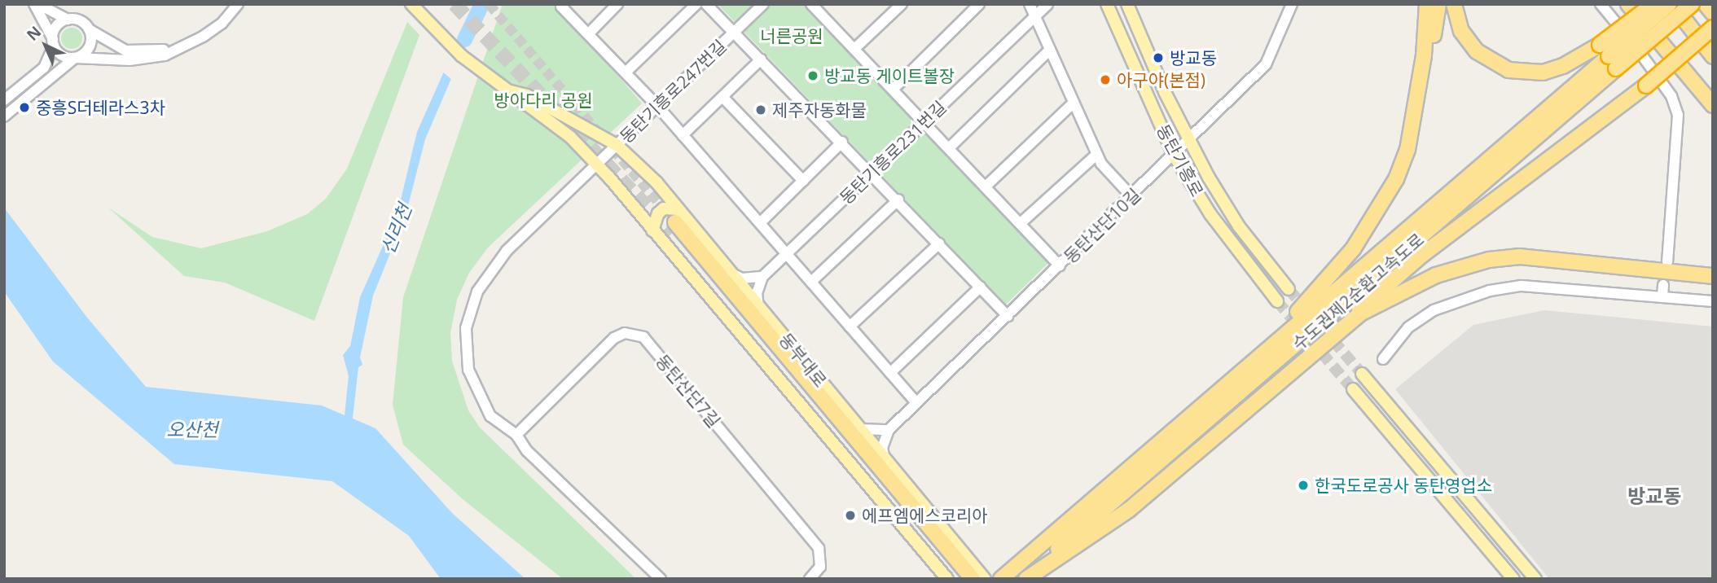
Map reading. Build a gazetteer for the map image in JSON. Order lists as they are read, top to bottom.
{
  "streets": {
    "highway": ["수도권제2순환고속도로", "동부대로"],
    "main road": ["동탄기흥로"],
    "street": [
      "동탄기흥로247번길",
      "동탄기흥로231번길",
      "동탄산단10길",
      "동탄산단7길"
    ]
  },
  "crossings": [
    ["동탄기흥로247번길", "동부대로"],
    ["동탄기흥로247번길", "동탄산단7길"],
    ["동탄기흥로", "동탄산단10길"]
  ],
  "districts": ["방교동"],
  "water": ["신리천", "오산천"],
  "parks": ["너른공원", "방아다리 공원"],
  "places": [
    "방교동",
    "방교동 게이트볼장",
    "아구야(본점)",
    "중흥S더테라스3차",
    "제주자동화물",
    "한국도로공사 동탄영업소",
    "에프엠에스코리아"
  ],
  "north": "top left"
}
